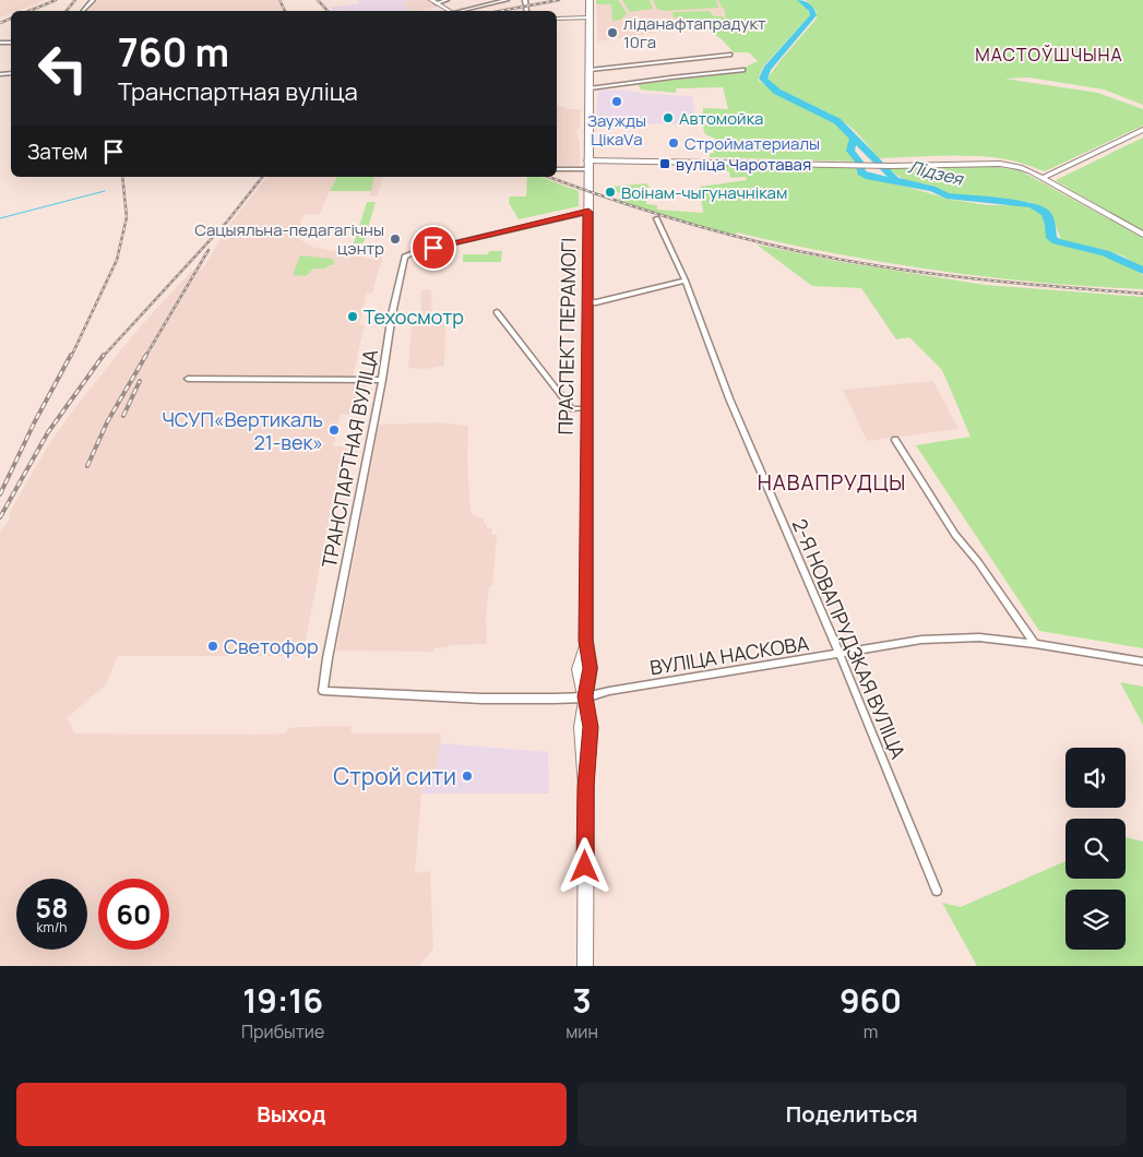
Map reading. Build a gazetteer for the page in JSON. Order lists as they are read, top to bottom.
{
  "streets": {
    "main road": ["ПРАСПЕКТ ПЕРАМОГІ"],
    "street": ["ТРАНСПАРТНАЯ ВУЛІЦА", "2-Я НОВАПРУДЗКАЯ ВУЛІЦА", "ВУЛІЦА НАСКОВА"]
  },
  "crossings": [
    ["ПРАСПЕКТ ПЕРАМОГІ", "ТРАНСПАРТНАЯ ВУЛІЦА"],
    ["ПРАСПЕКТ ПЕРАМОГІ", "ВУЛІЦА НАСКОВА"],
    ["ТРАНСПАРТНАЯ ВУЛІЦА", "ВУЛІЦА НАСКОВА"],
    ["2-Я НОВАПРУДЗКАЯ ВУЛІЦА", "ВУЛІЦА НАСКОВА"]
  ],
  "districts": ["МАСТОЎШЧЫНА", "НАВАПРУДЦЫ"],
  "water": ["Лідзея"],
  "places": {
    "other": [
      "ліданафтапрадукт 10га",
      "Заужды ЦікаVа",
      "Автомойка",
      "Стройматериалы",
      "Воінам-чыгуначнікам",
      "Сацыяльна-педагагічны цэнтр",
      "Техосмотр",
      "ЧСУП«Вертикаль 21-век»",
      "Светофор",
      "Строй сити"
    ],
    "transit": ["вуліца Чаротавая"]
  },
  "page": {
    "turn": ["760 m", "Транспартная вуліца"],
    "then": "Затем",
    "speed": "58 km/h",
    "limit": "60",
    "eta": [
      "19:16",
      "Прибытие",
      "3",
      "мин",
      "960",
      "m"
    ],
    "buttons": ["Выход", "Поделиться"]
  }
}
